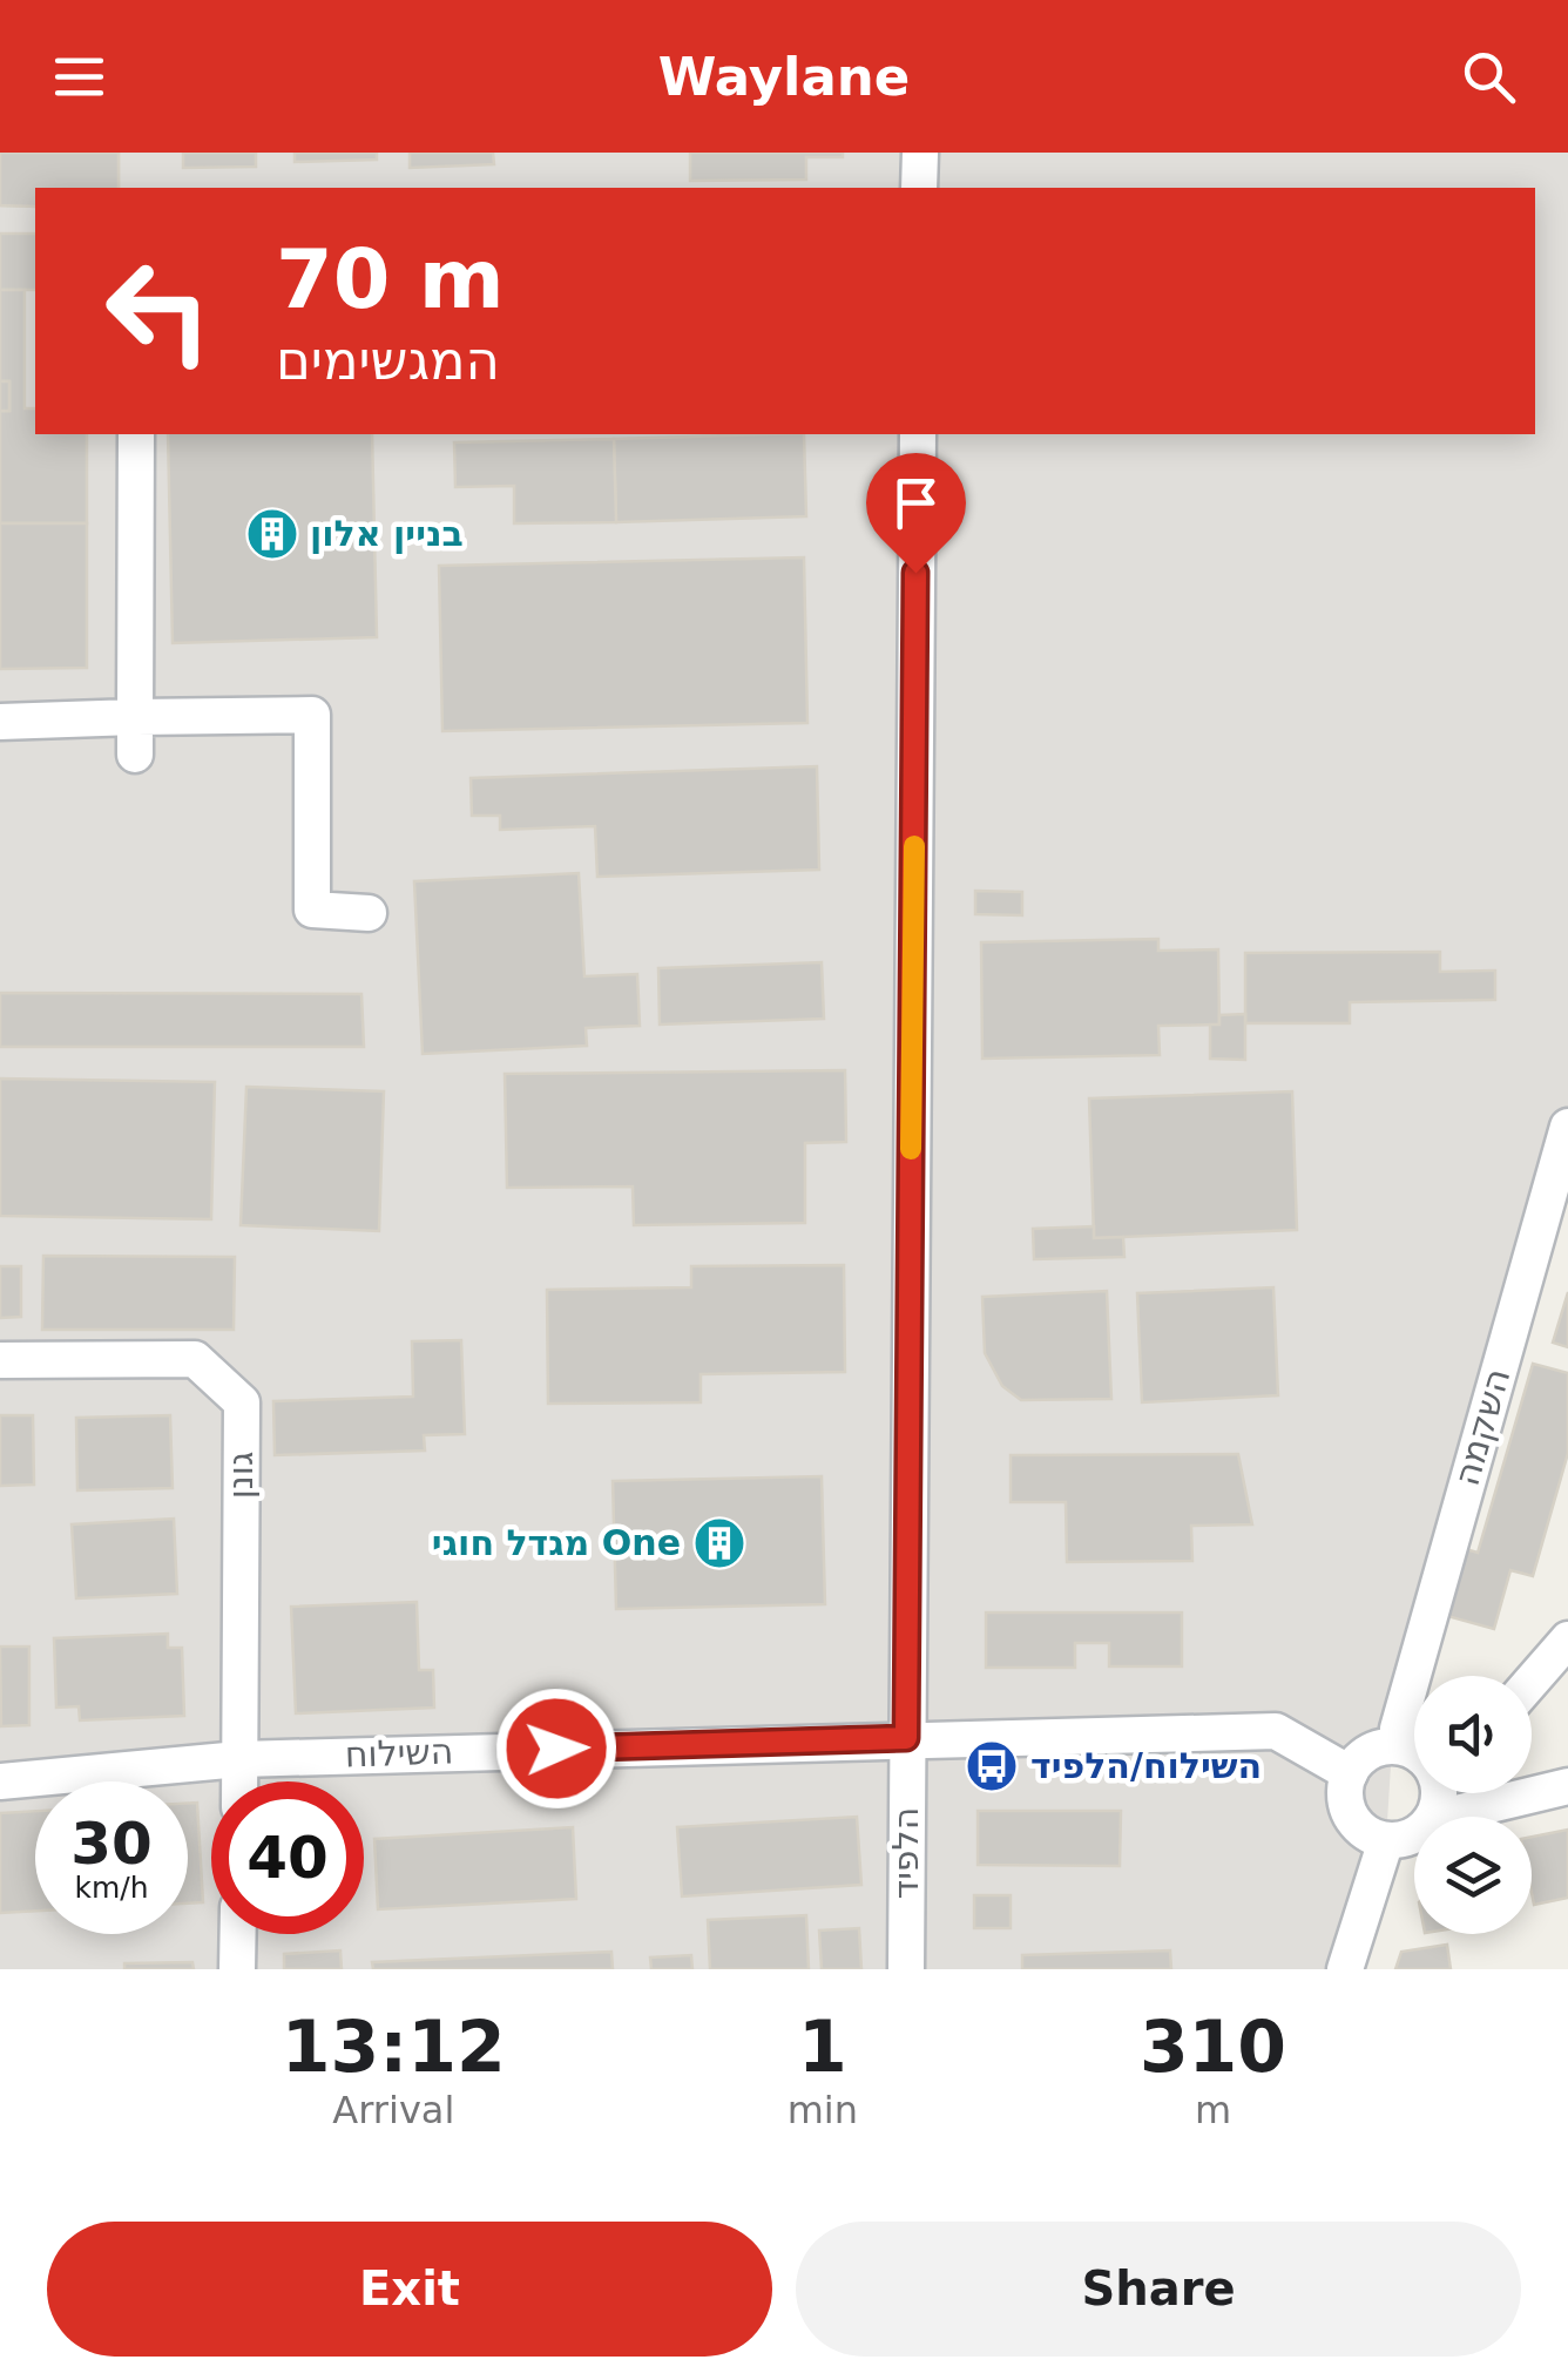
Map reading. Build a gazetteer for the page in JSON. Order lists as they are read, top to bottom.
{
  "streets": {
    "street": [
      "השקמה",
      "גונן",
      "השילוח",
      "הלפיד"
    ]
  },
  "crossings": [
    ["גונן", "השילוח"],
    ["השילוח", "הלפיד"]
  ],
  "places": {
    "building": ["בניין אלון", "מגדל חוגי One"],
    "bus stop": ["השילוח/הלפיד"]
  },
  "page": {
    "header": "Waylane",
    "turn": ["70 m", "המגשימים"],
    "speed": "30 km/h",
    "limit": "40",
    "eta": [
      "13:12",
      "Arrival",
      "1",
      "min",
      "310",
      "m"
    ],
    "buttons": ["Exit", "Share"]
  }
}
